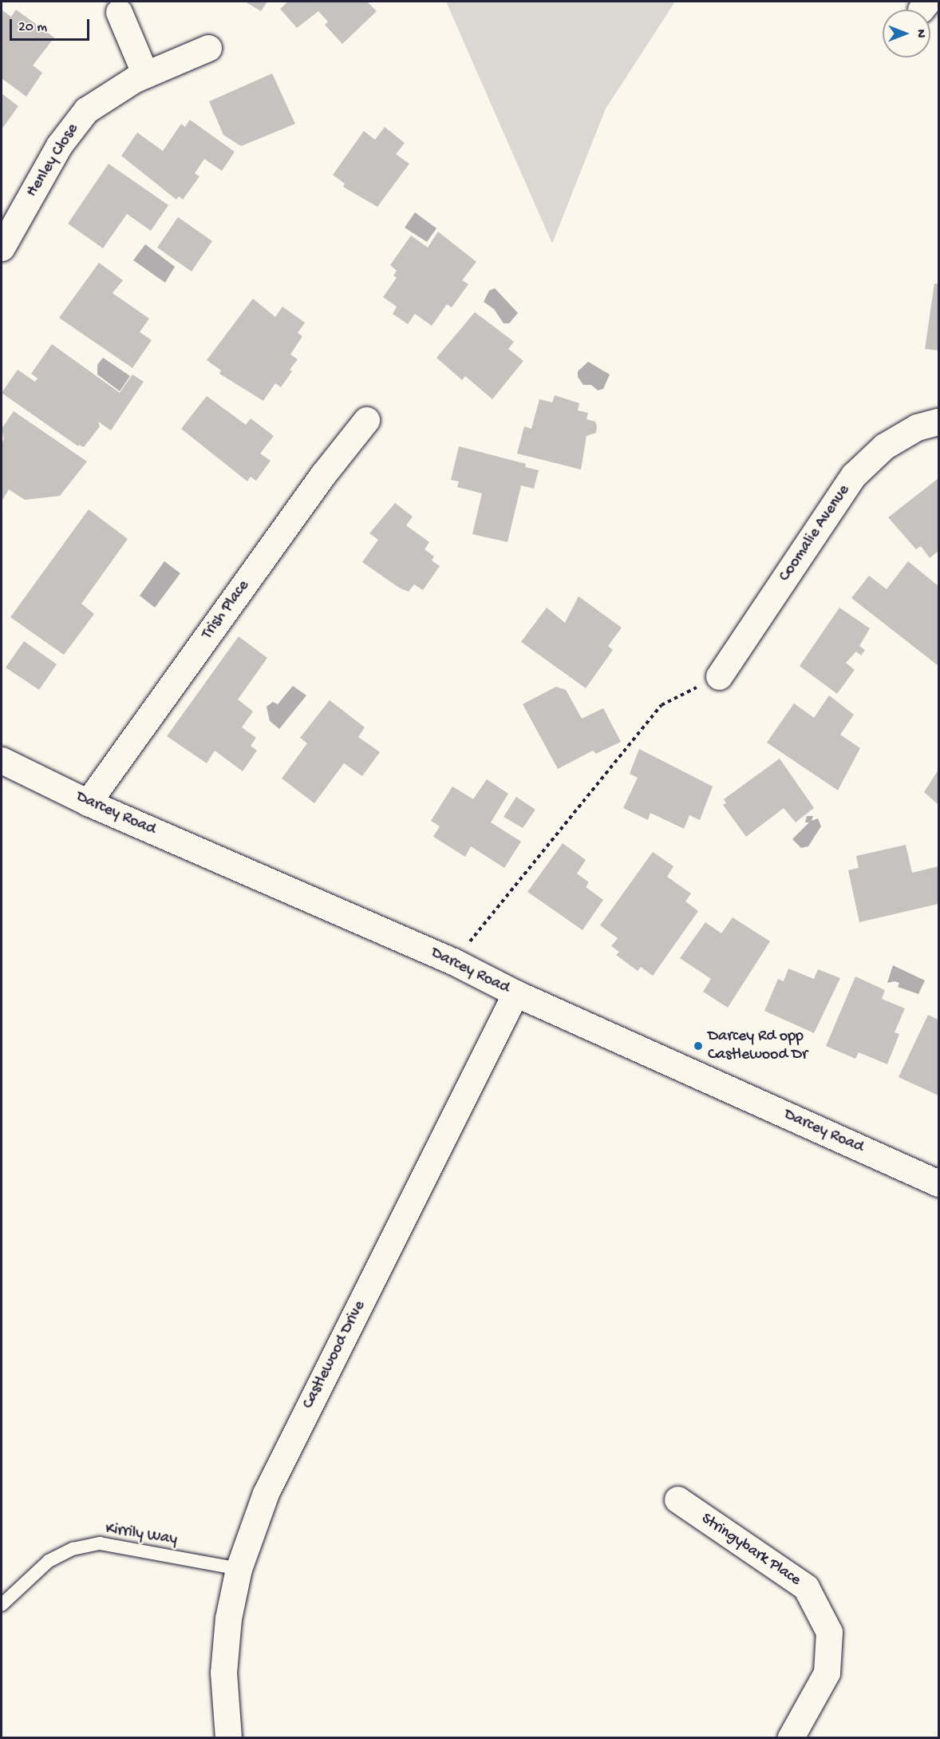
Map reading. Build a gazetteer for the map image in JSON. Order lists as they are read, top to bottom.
{
  "streets": {
    "street": [
      "Henley Close",
      "Coomalie Avenue",
      "Trish Place",
      "Darcey Road",
      "Castlewood Drive",
      "Stringybark Place"
    ],
    "lane": ["Kirrily Way"]
  },
  "crossings": [
    ["Trish Place", "Darcey Road"],
    ["Darcey Road", "Castlewood Drive"],
    ["Castlewood Drive", "Kirrily Way"]
  ],
  "places": ["Darcey Rd opp Castlewood Dr"],
  "scale_bar": "20 m",
  "north": "right"
}
